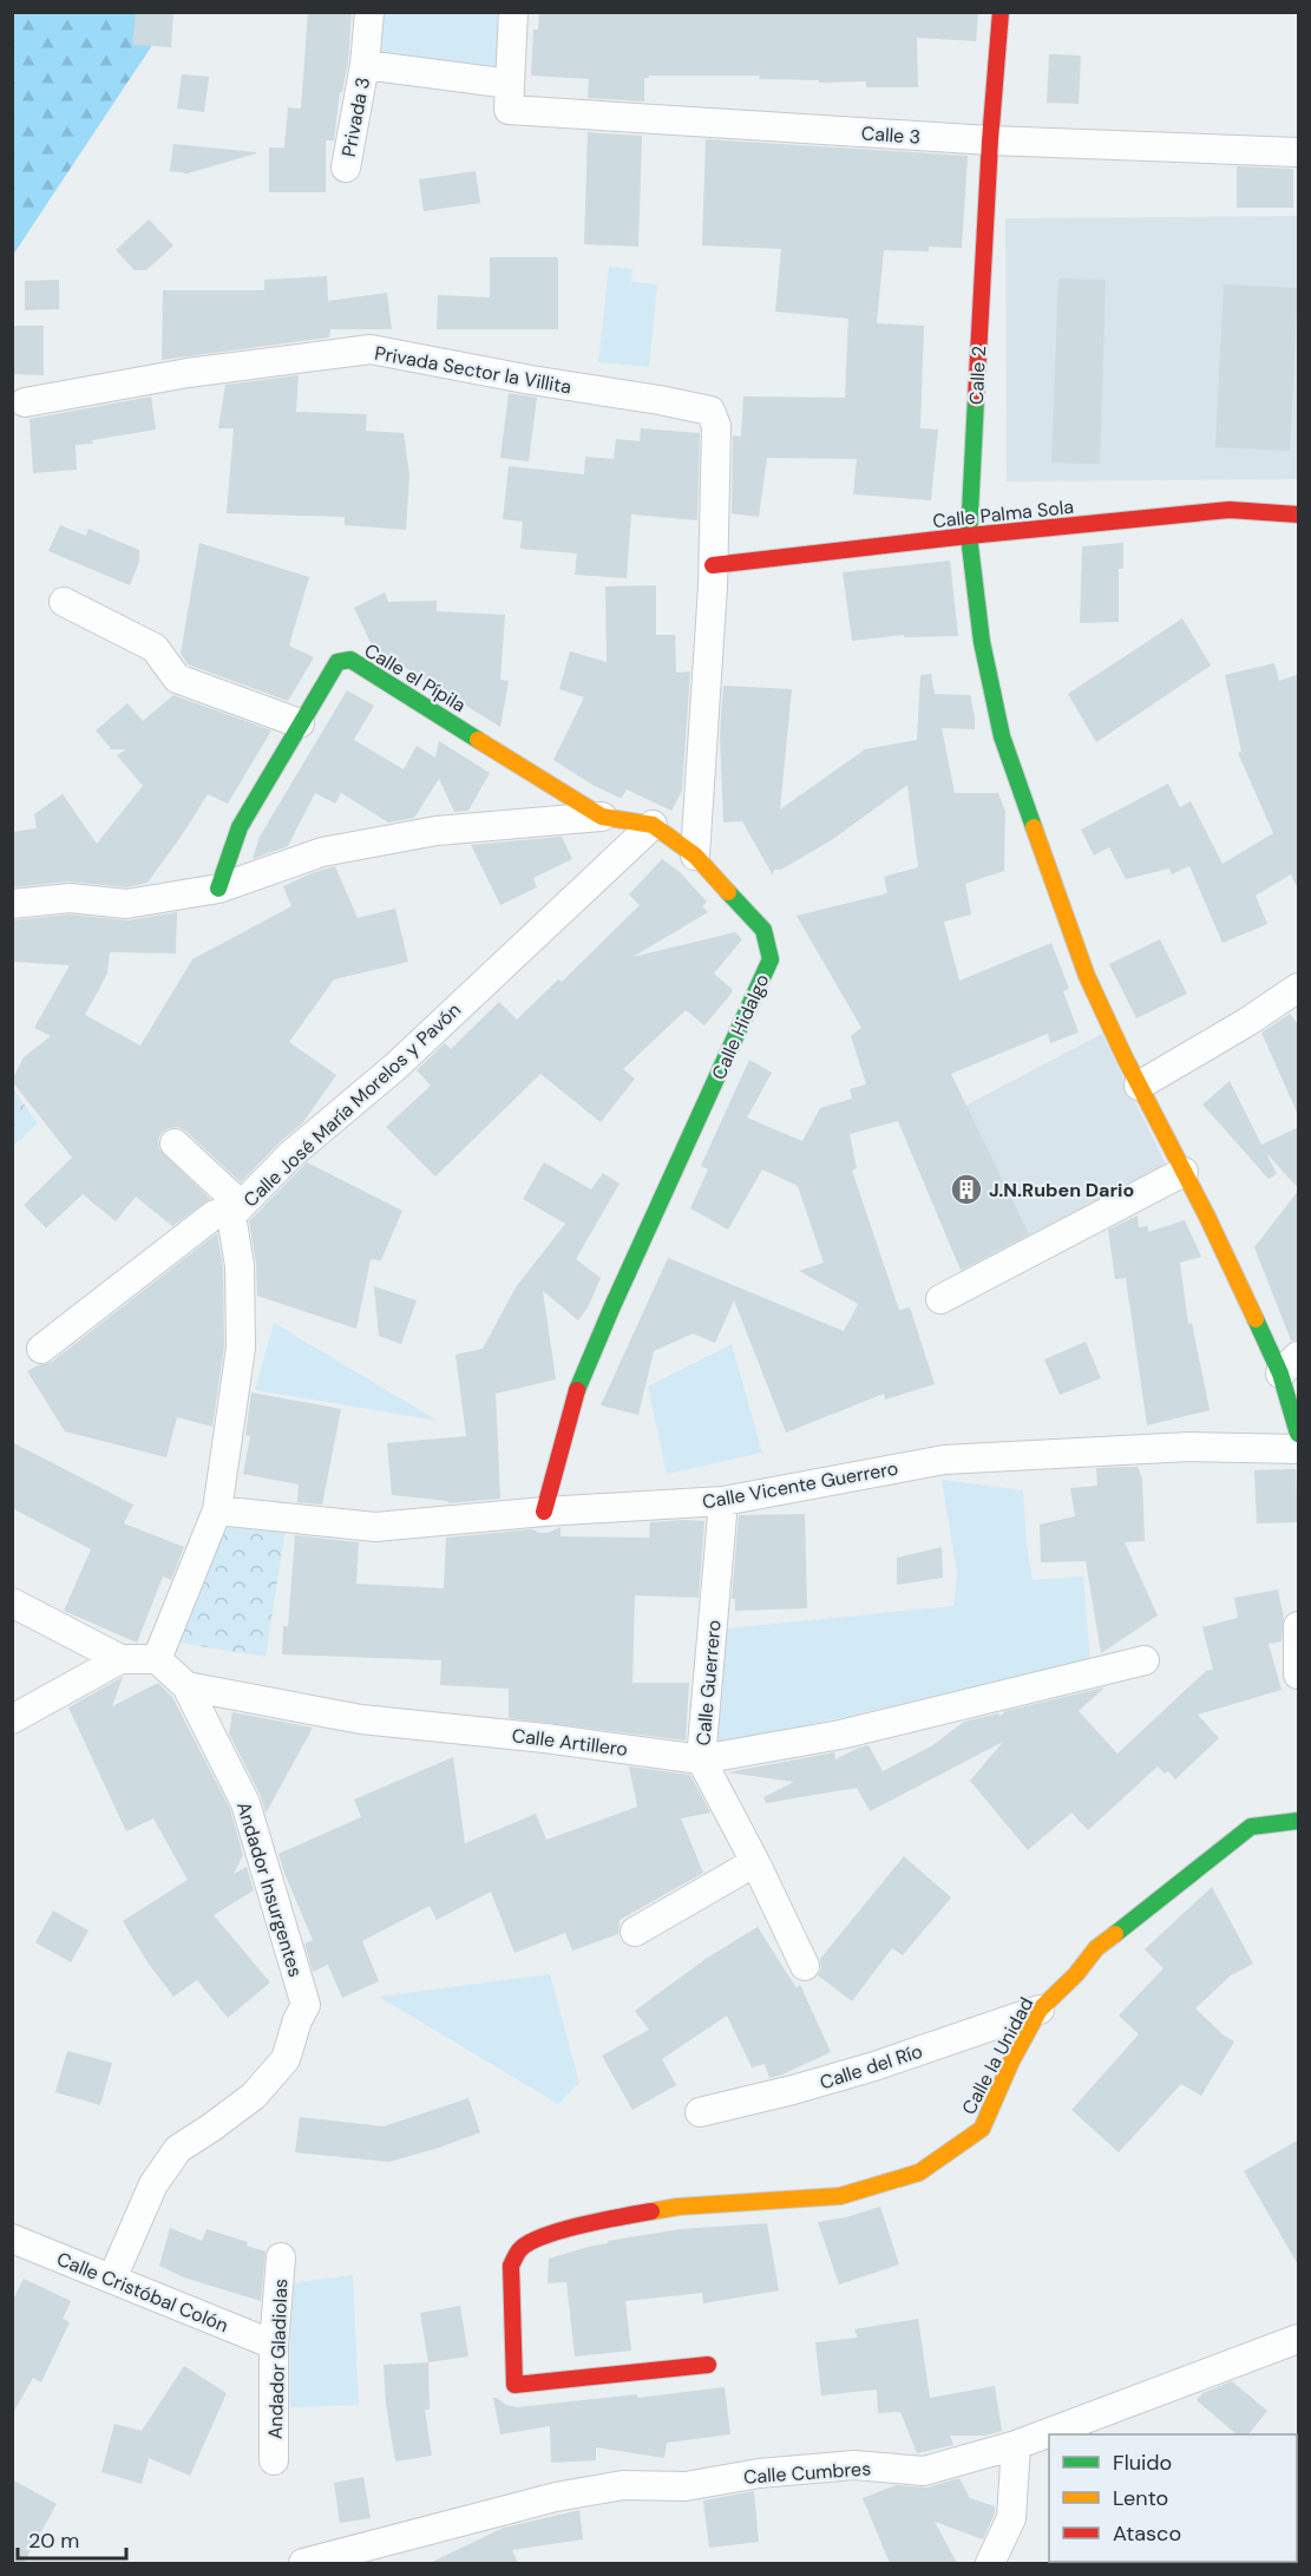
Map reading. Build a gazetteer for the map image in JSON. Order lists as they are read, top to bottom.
{
  "streets": {
    "street": [
      "Privada 3",
      "Calle 3",
      "Privada Sector la Villita",
      "Calle 2",
      "Calle Palma Sola",
      "Calle el Pípila",
      "Calle Hidalgo",
      "Calle José María Morelos y Pavón",
      "Calle Vicente Guerrero",
      "Calle Guerrero",
      "Calle Artillero",
      "Andador Insurgentes",
      "Calle la Unidad",
      "Calle del Río",
      "Calle Cristóbal Colón",
      "Andador Gladiolas",
      "Calle Cumbres"
    ]
  },
  "crossings": [
    ["Calle 3", "Calle 2"],
    ["Privada Sector la Villita", "Calle Palma Sola"],
    ["Calle 2", "Calle Palma Sola"],
    ["Calle el Pípila", "Calle Hidalgo"],
    ["Calle el Pípila", "Calle José María Morelos y Pavón"],
    ["Calle Hidalgo", "Calle Vicente Guerrero"],
    ["Calle José María Morelos y Pavón", "Calle Vicente Guerrero"],
    ["Calle Vicente Guerrero", "Calle Guerrero"],
    ["Calle Guerrero", "Calle Artillero"],
    ["Calle Artillero", "Andador Insurgentes"],
    ["Andador Insurgentes", "Calle Cristóbal Colón"],
    ["Calle la Unidad", "Calle del Río"],
    ["Calle Cristóbal Colón", "Andador Gladiolas"]
  ],
  "places": {
    "building": ["J.N.Ruben Dario"]
  },
  "legend": ["Fluido", "Lento", "Atasco"],
  "scale_bar": "20 m"
}
